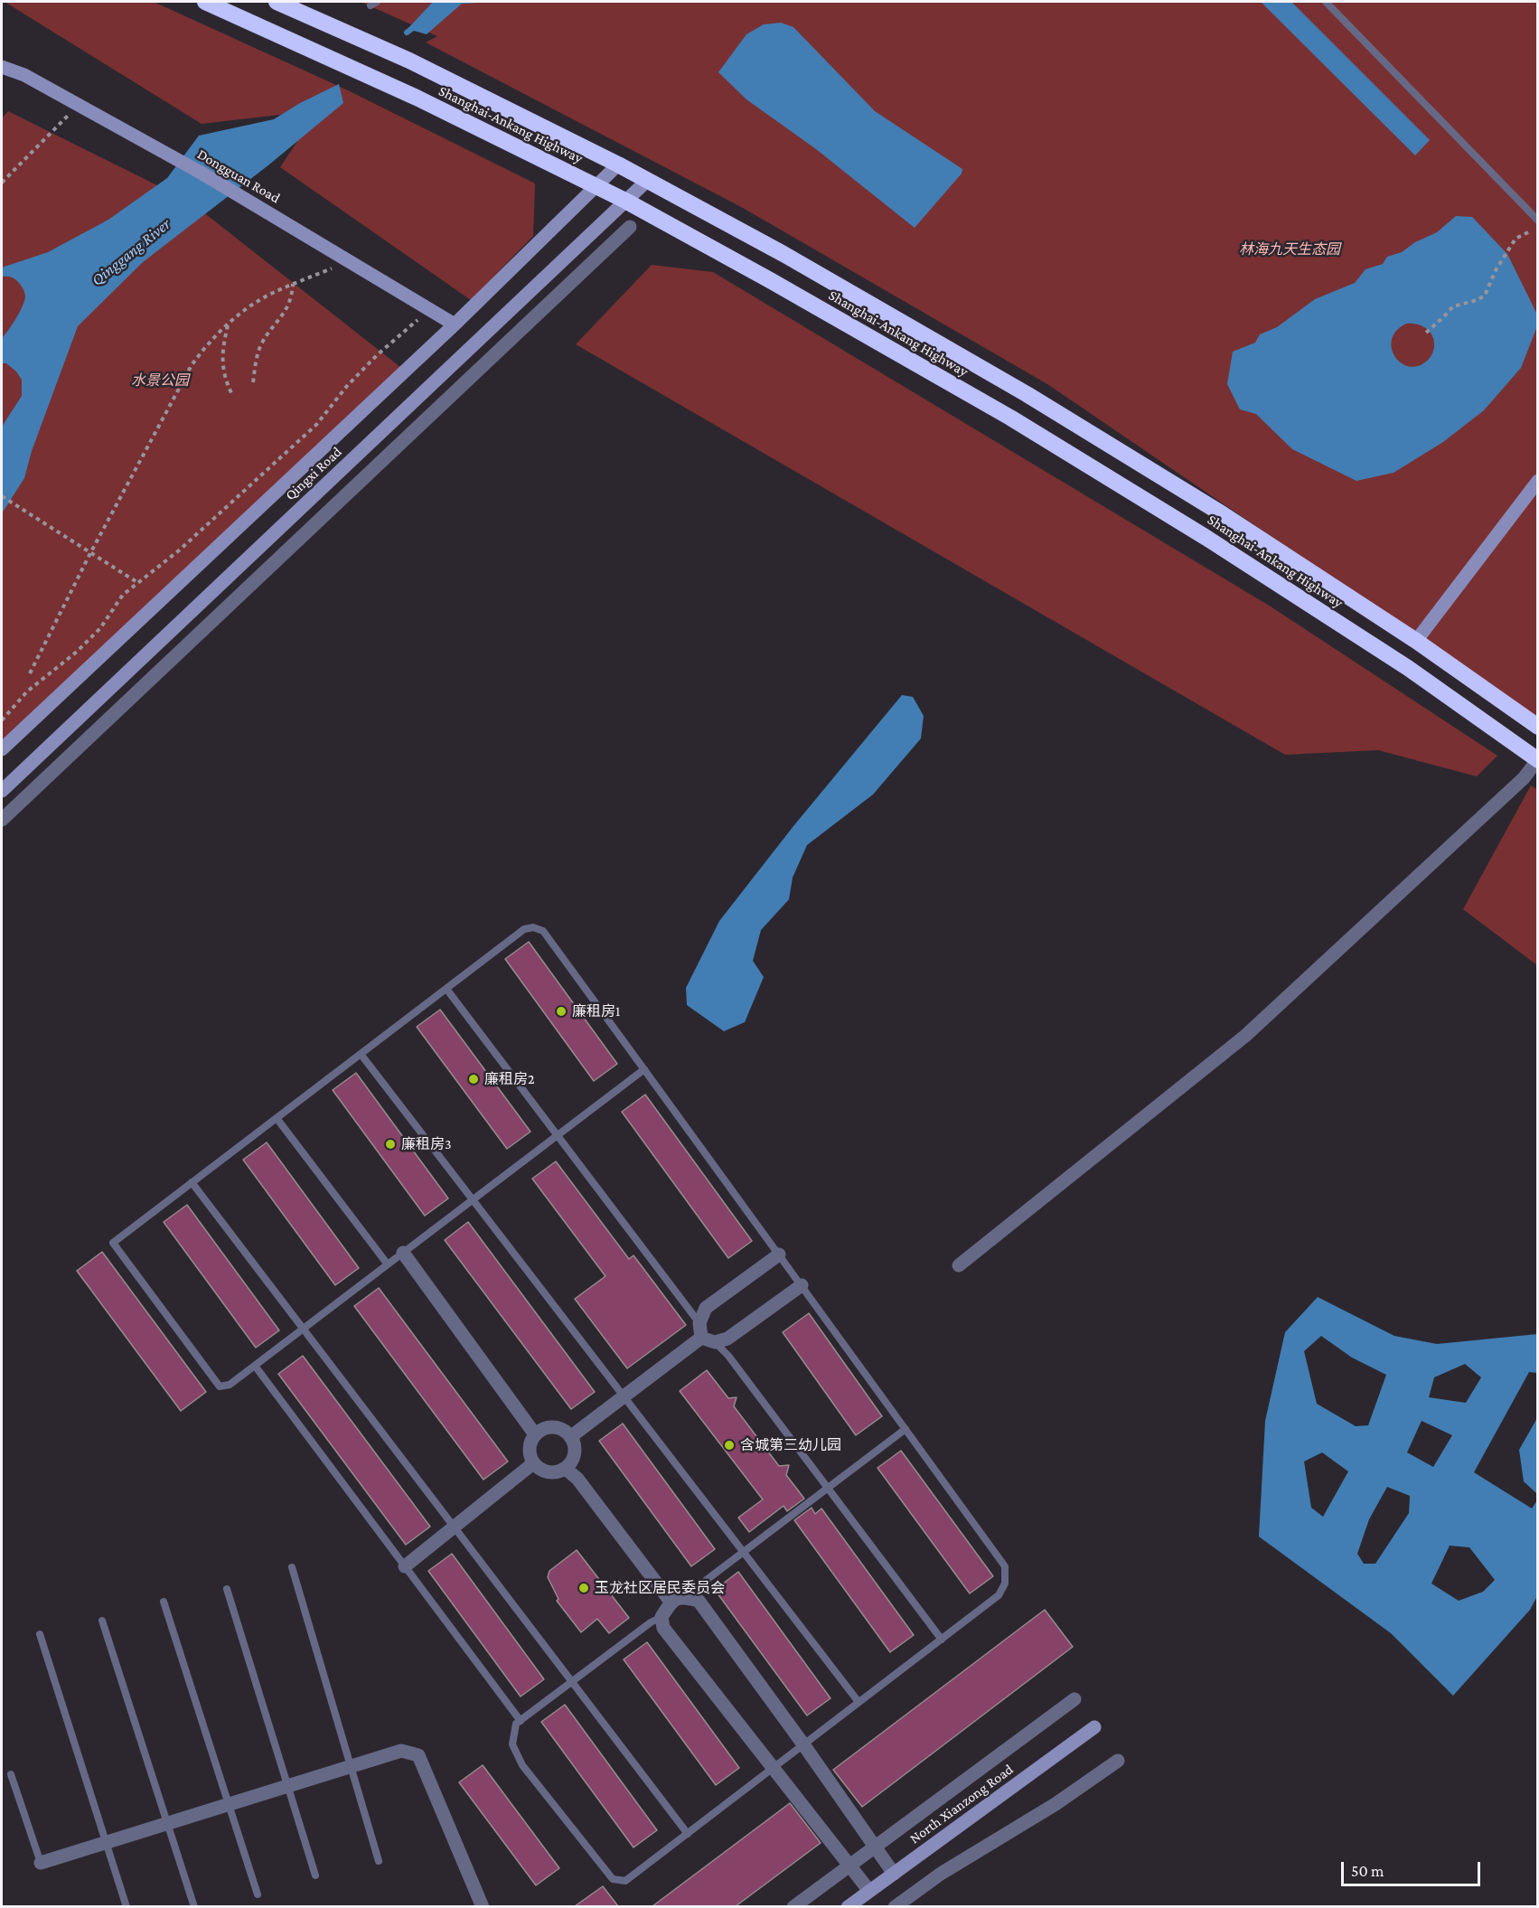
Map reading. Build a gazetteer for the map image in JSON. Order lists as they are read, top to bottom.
{
  "streets": {
    "highway": ["Shanghai-Ankang Highway"],
    "main road": ["Dongguan Road", "Qingxi Road", "North Xianzong Road"]
  },
  "crossings": [
    ["Shanghai-Ankang Highway", "Qingxi Road"],
    ["Dongguan Road", "Qingxi Road"]
  ],
  "water": ["Qinggang River"],
  "parks": ["林海九天生态园", "水景公园"],
  "places": [
    "廉租房1",
    "廉租房2",
    "廉租房3",
    "含城第三幼儿园",
    "玉龙社区居民委员会"
  ],
  "scale_bar": "50 m"
}
